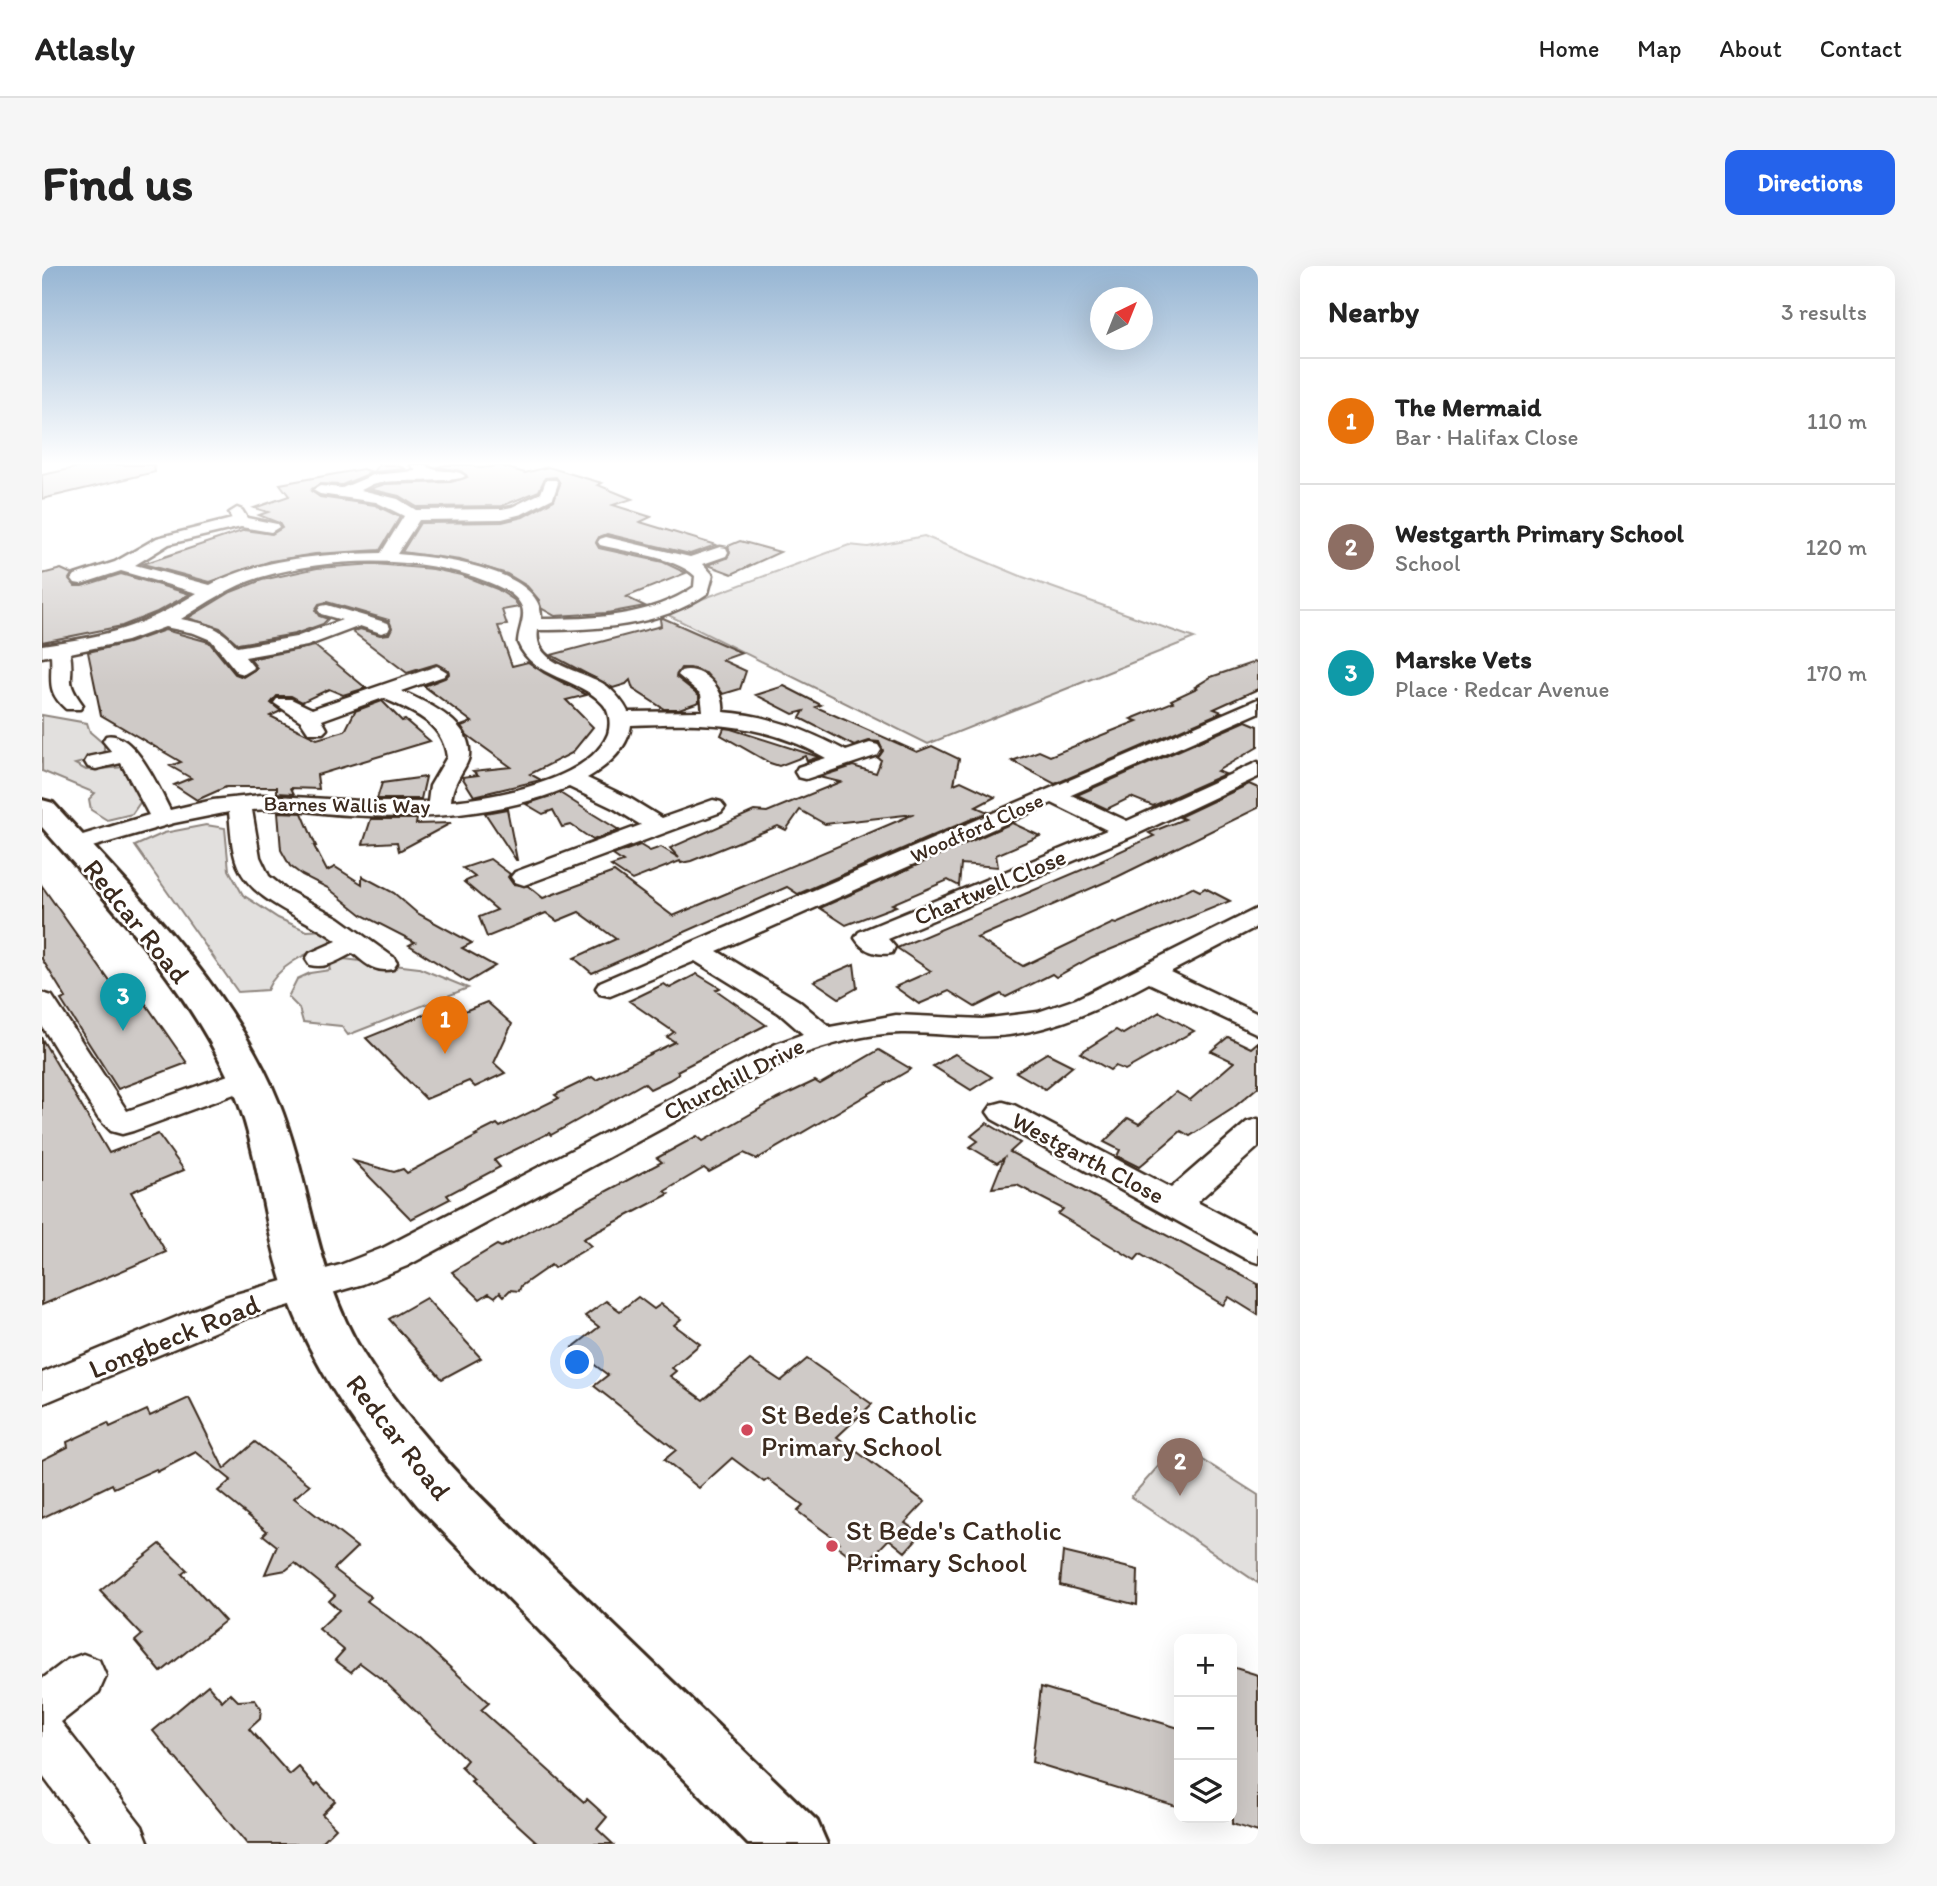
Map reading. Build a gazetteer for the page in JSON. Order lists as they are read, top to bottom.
{
  "streets": {
    "street": [
      "Barnes Wallis Way",
      "Woodford Close",
      "Chartwell Close",
      "Redcar Road",
      "Churchill Drive",
      "Westgarth Close",
      "Longbeck Road"
    ]
  },
  "crossings": [
    ["Barnes Wallis Way", "Redcar Road"],
    ["Redcar Road", "Churchill Drive"],
    ["Redcar Road", "Longbeck Road"],
    ["Churchill Drive", "Longbeck Road"]
  ],
  "places": ["St Bede’s Catholic Primary School", "St Bede's Catholic Primary School"],
  "north": "top right",
  "page": {
    "header": "Atlasly",
    "nav": [
      "Home",
      "Map",
      "About",
      "Contact"
    ],
    "buttons": "Directions",
    "title": "Find us",
    "heading": ["Nearby", "3 results"],
    "list": [
      {
        "mark": "1",
        "name": "The Mermaid",
        "note": "Bar · Halifax Close",
        "value": "110 m"
      },
      {
        "mark": "2",
        "name": "Westgarth Primary School",
        "note": "School",
        "value": "120 m"
      },
      {
        "mark": "3",
        "name": "Marske Vets",
        "note": "Place · Redcar Avenue",
        "value": "170 m"
      }
    ],
    "pins": ["3", "1", "2"],
    "map_buttons": ["+", "−"]
  }
}
